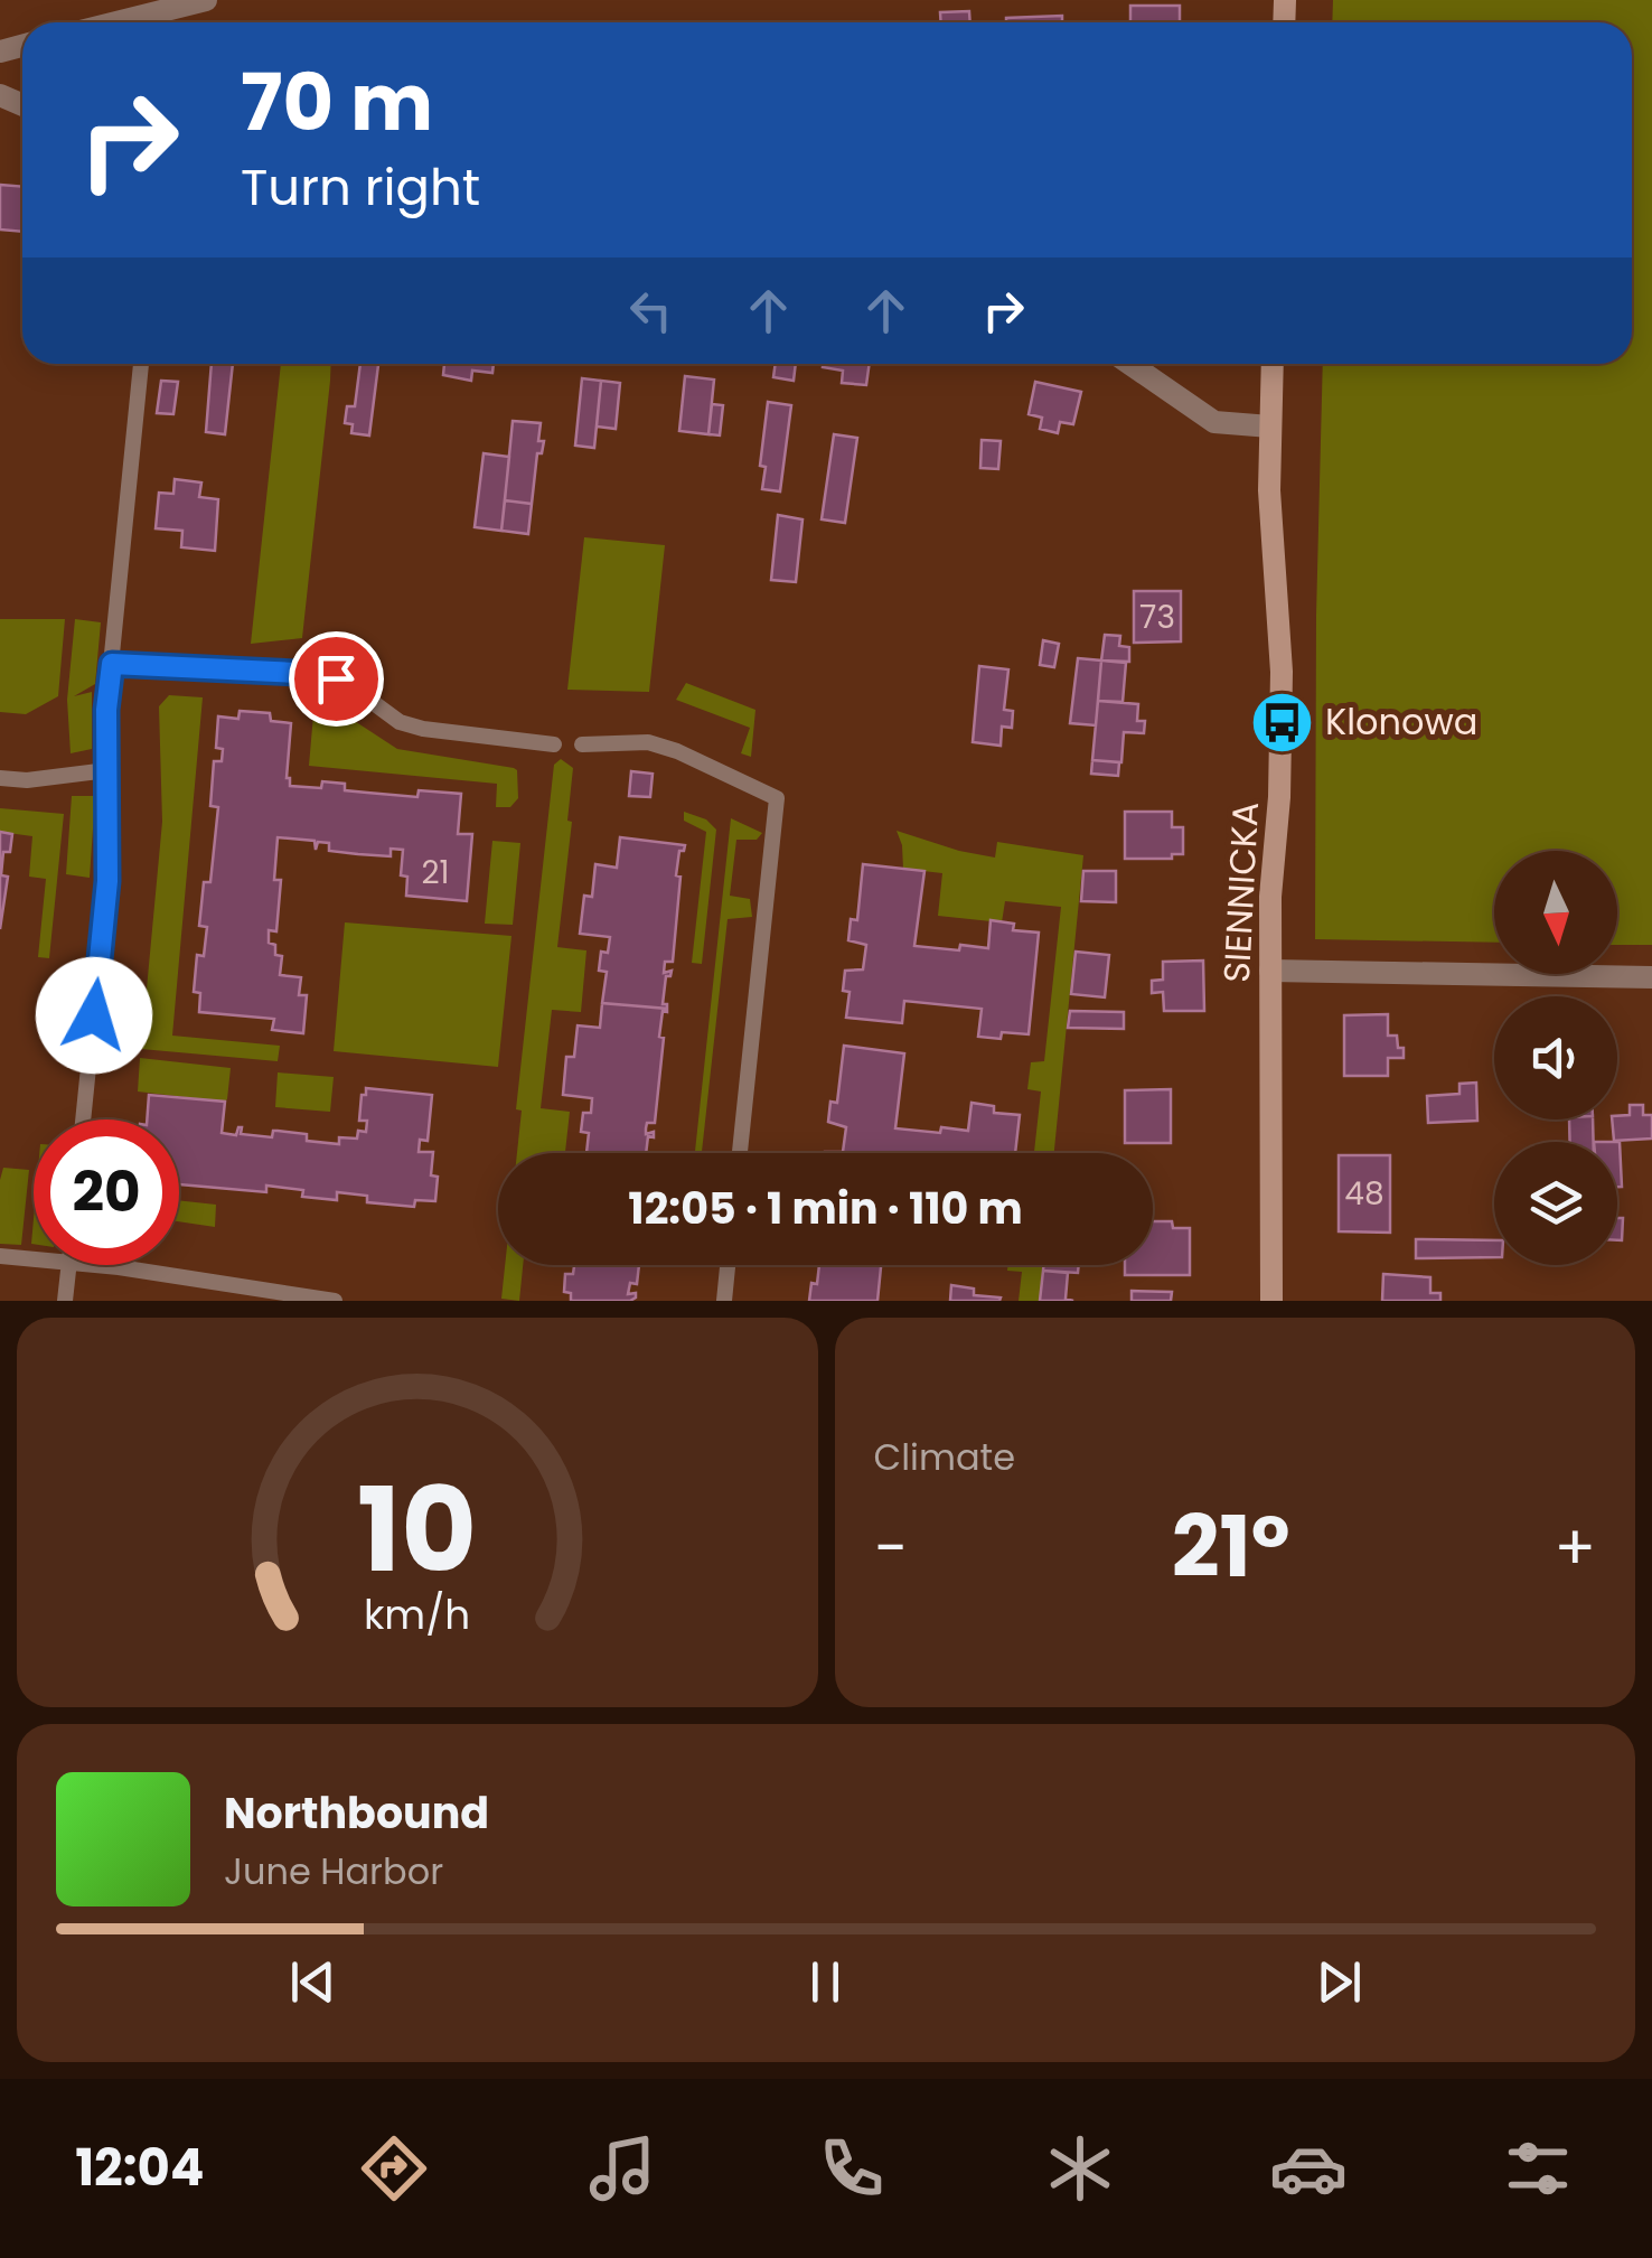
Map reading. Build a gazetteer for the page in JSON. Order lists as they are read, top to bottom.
{
  "streets": {
    "main road": ["SIENNICKA"]
  },
  "places": {
    "bus stop": ["Klonowa"]
  },
  "house_numbers": ["73", "21", "48"],
  "north": "bottom",
  "page": {
    "turn": ["70 m", "Turn right"],
    "limit": "20",
    "trip": "12:05 · 1 min · 110 m",
    "tile": "Climate",
    "heat": ["−", "21°", "+"],
    "song": ["Northbound", "June Harbor"],
    "tabs": "12:04",
    "gauge": ["10", "km/h"]
  }
}
